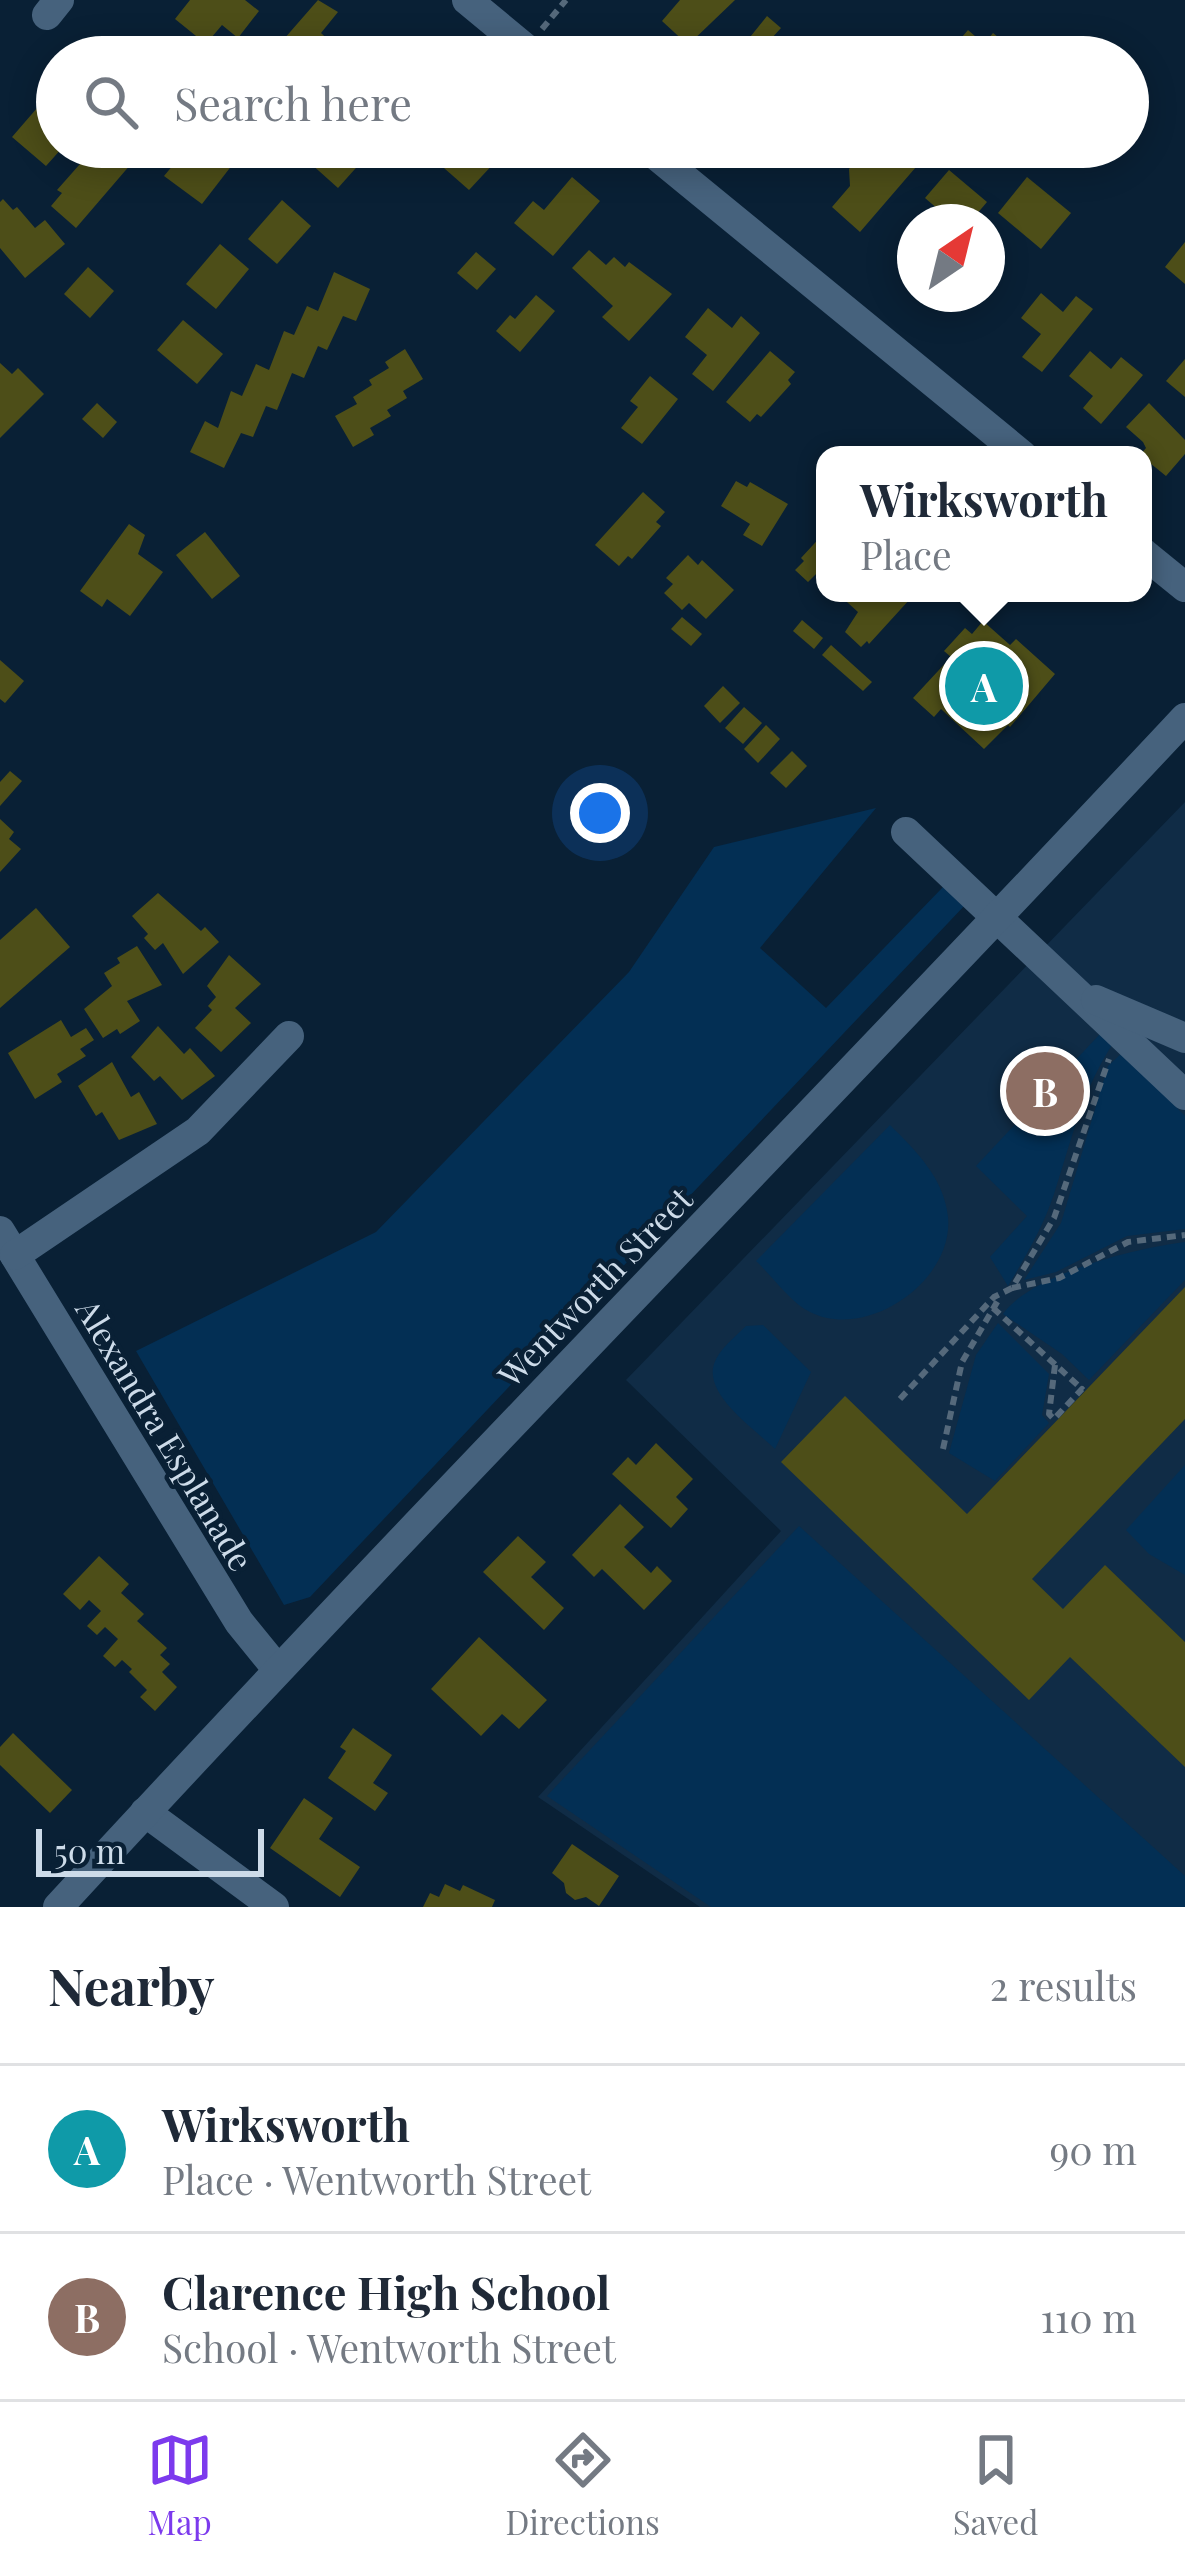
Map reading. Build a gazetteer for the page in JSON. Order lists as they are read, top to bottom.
{
  "streets": {
    "street": ["Wentworth Street", "Alexandra Esplanade"]
  },
  "crossings": [
    ["Wentworth Street", "Alexandra Esplanade"]
  ],
  "scale_bar": "50 m",
  "north": "top right",
  "page": {
    "search": "Search here",
    "popup": ["Wirksworth", "Place"],
    "pins": ["A", "B"],
    "scale": "50 m",
    "heading": ["Nearby", "2 results"],
    "list": [
      {
        "mark": "A",
        "name": "Wirksworth",
        "note": "Place · Wentworth Street",
        "value": "90 m"
      },
      {
        "mark": "B",
        "name": "Clarence High School",
        "note": "School · Wentworth Street",
        "value": "110 m"
      }
    ],
    "nav": ["Map", "Directions", "Saved"]
  }
}
